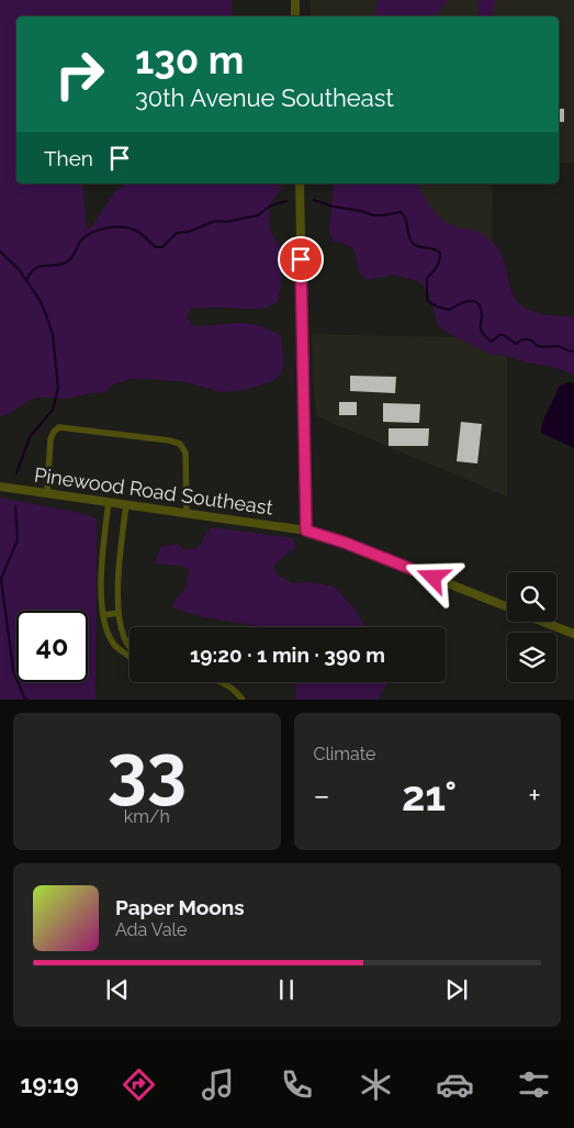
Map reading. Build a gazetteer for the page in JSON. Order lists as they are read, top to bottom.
{
  "streets": {
    "street": ["Pinewood Road Southeast"]
  },
  "page": {
    "turn": ["130 m", "30th Avenue Southeast"],
    "then": "Then",
    "limit": "40",
    "trip": "19:20 · 1 min · 390 m",
    "tile": [
      ["33", "km/h"],
      "Climate"
    ],
    "heat": ["−", "21°", "+"],
    "song": ["Paper Moons", "Ada Vale"],
    "tabs": "19:19"
  }
}
